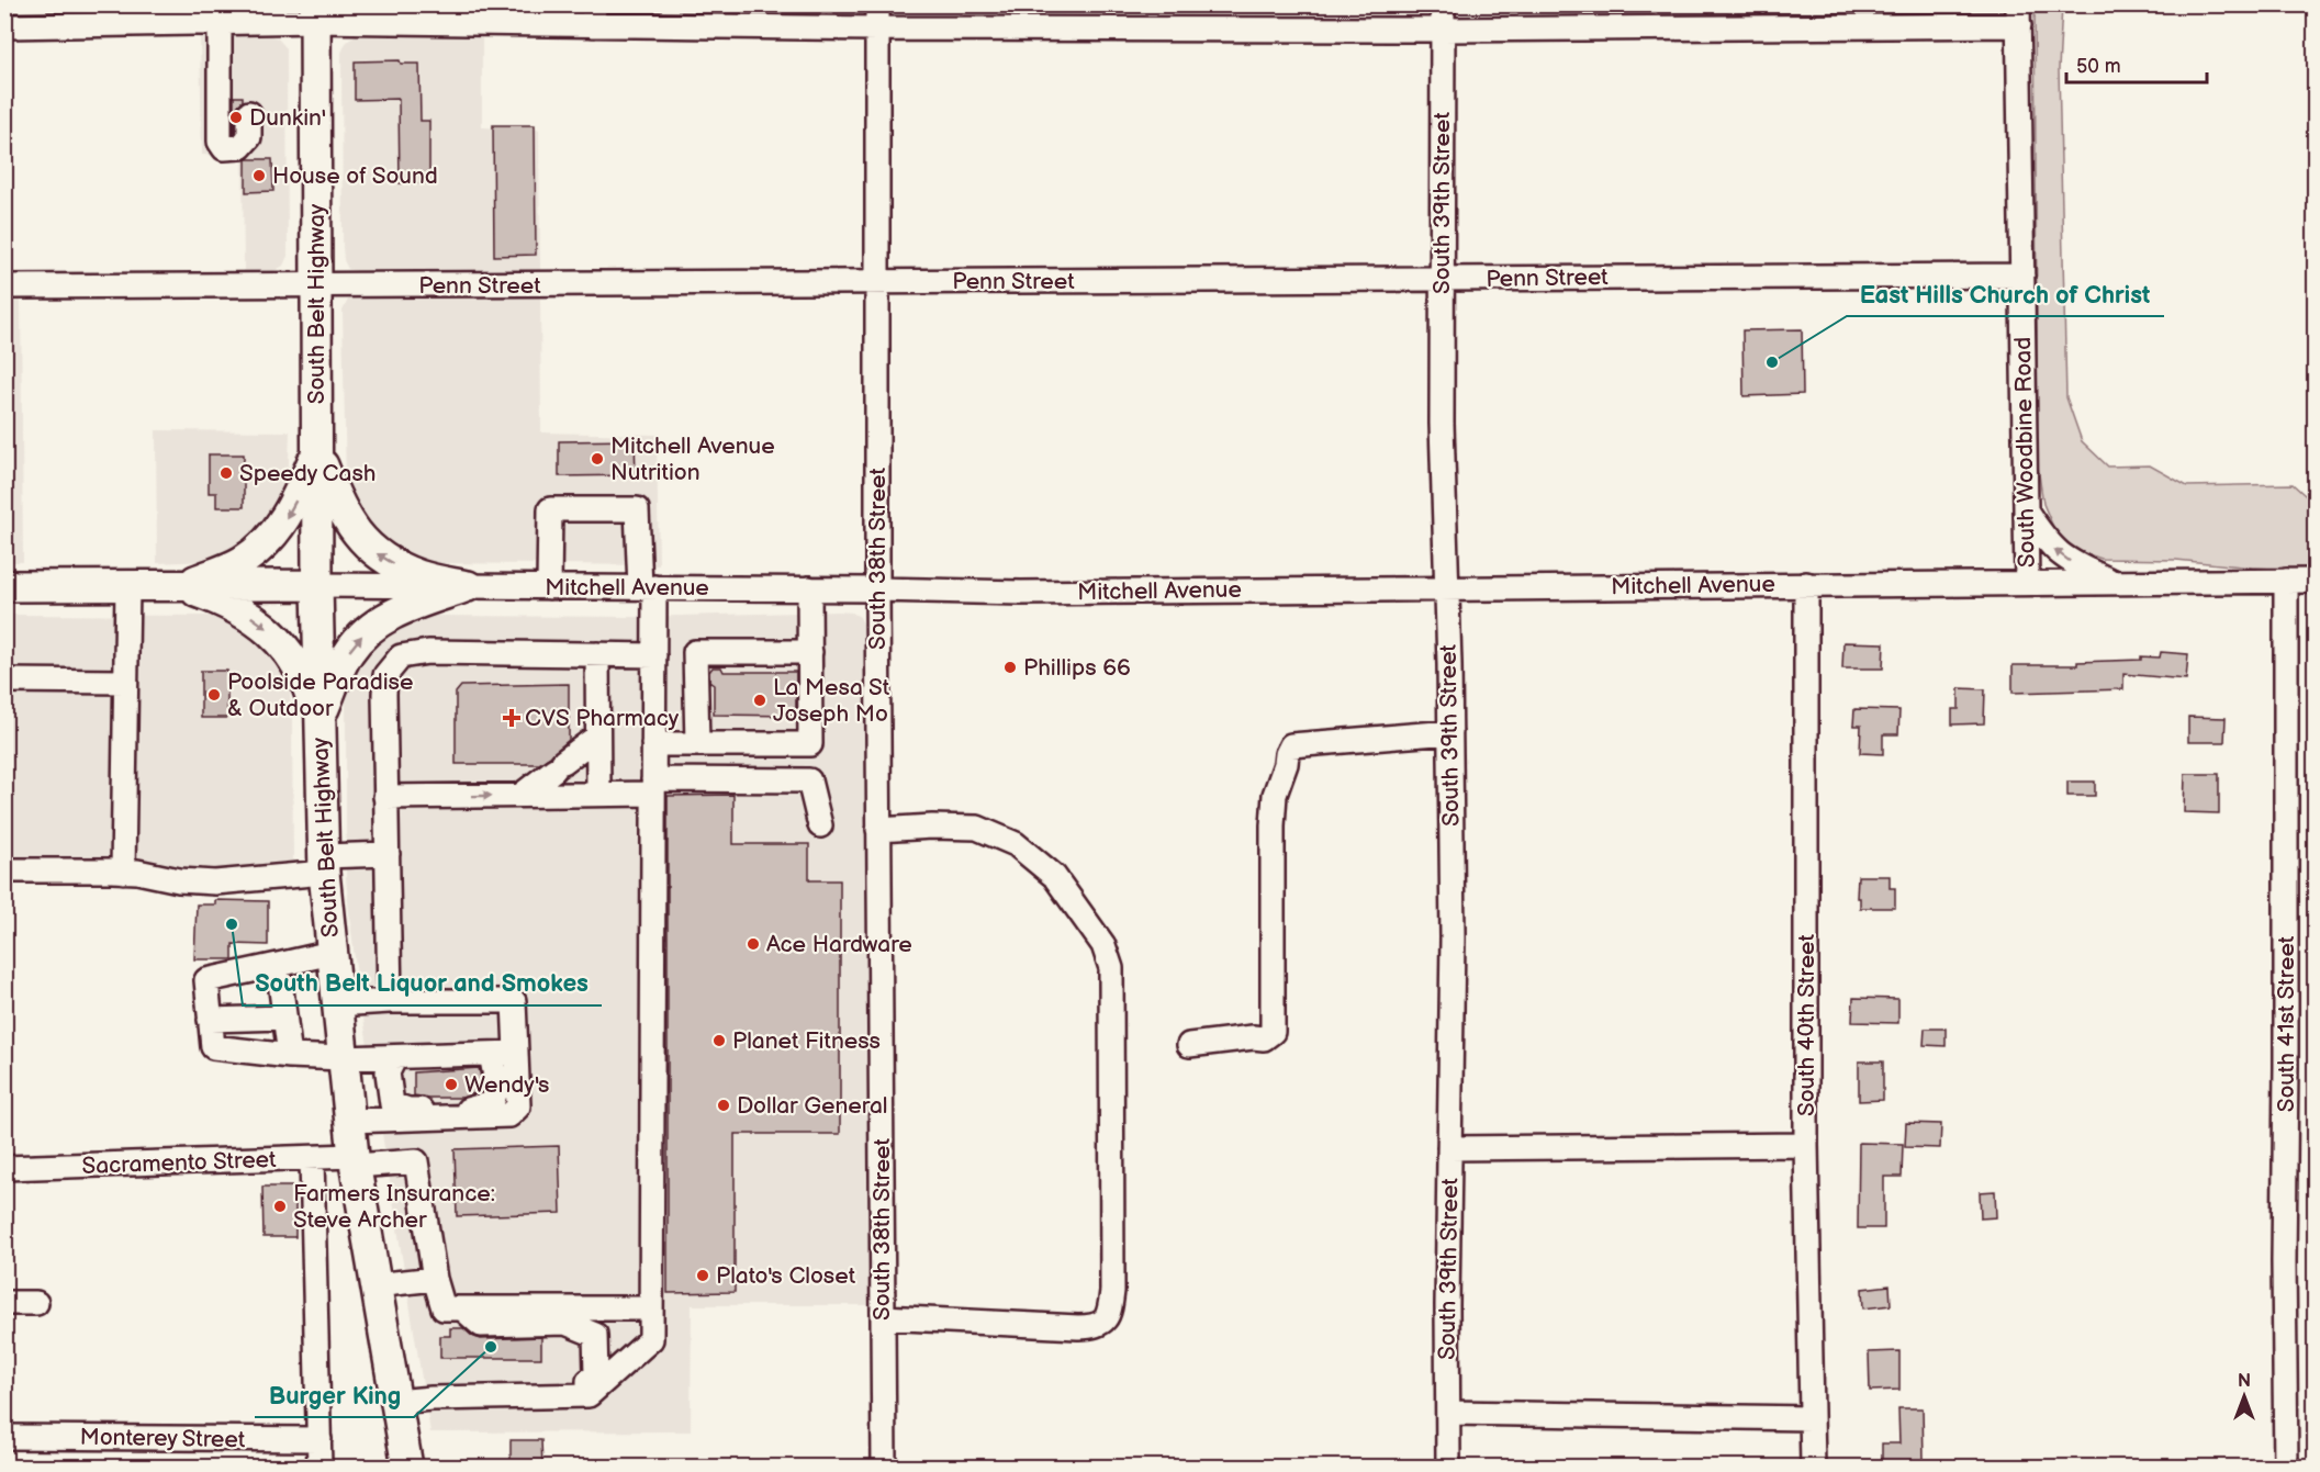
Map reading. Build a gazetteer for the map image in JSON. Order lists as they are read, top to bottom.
{
  "streets": {
    "main road": ["South Belt Highway", "Mitchell Avenue"],
    "street": [
      "South 39th Street",
      "Penn Street",
      "South Woodbine Road",
      "South 38th Street",
      "South 41st Street",
      "South 40th Street",
      "Sacramento Street",
      "Monterey Street"
    ]
  },
  "crossings": [
    ["South 39th Street", "Penn Street"],
    ["South 39th Street", "Mitchell Avenue"],
    ["Penn Street", "South Belt Highway"],
    ["Penn Street", "South Woodbine Road"],
    ["Penn Street", "South 38th Street"],
    ["South Belt Highway", "Mitchell Avenue"],
    ["South Belt Highway", "Sacramento Street"],
    ["South Woodbine Road", "Mitchell Avenue"],
    ["South 38th Street", "Mitchell Avenue"],
    ["Mitchell Avenue", "South 41st Street"],
    ["Mitchell Avenue", "South 40th Street"]
  ],
  "places": {
    "other": [
      "Dunkin'",
      "House of Sound",
      "East Hills Church of Christ",
      "Mitchell Avenue Nutrition",
      "Speedy Cash",
      "Phillips 66",
      "Poolside Paradise & Outdoor",
      "La Mesa St Joseph Mo",
      "South Belt Liquor and Smokes",
      "Ace Hardware",
      "Planet Fitness",
      "Wendy's",
      "Dollar General",
      "Farmers Insurance: Steve Archer",
      "Plato's Closet",
      "Burger King"
    ],
    "health": ["CVS Pharmacy"]
  },
  "scale_bar": "50 m",
  "north": "top"
}
